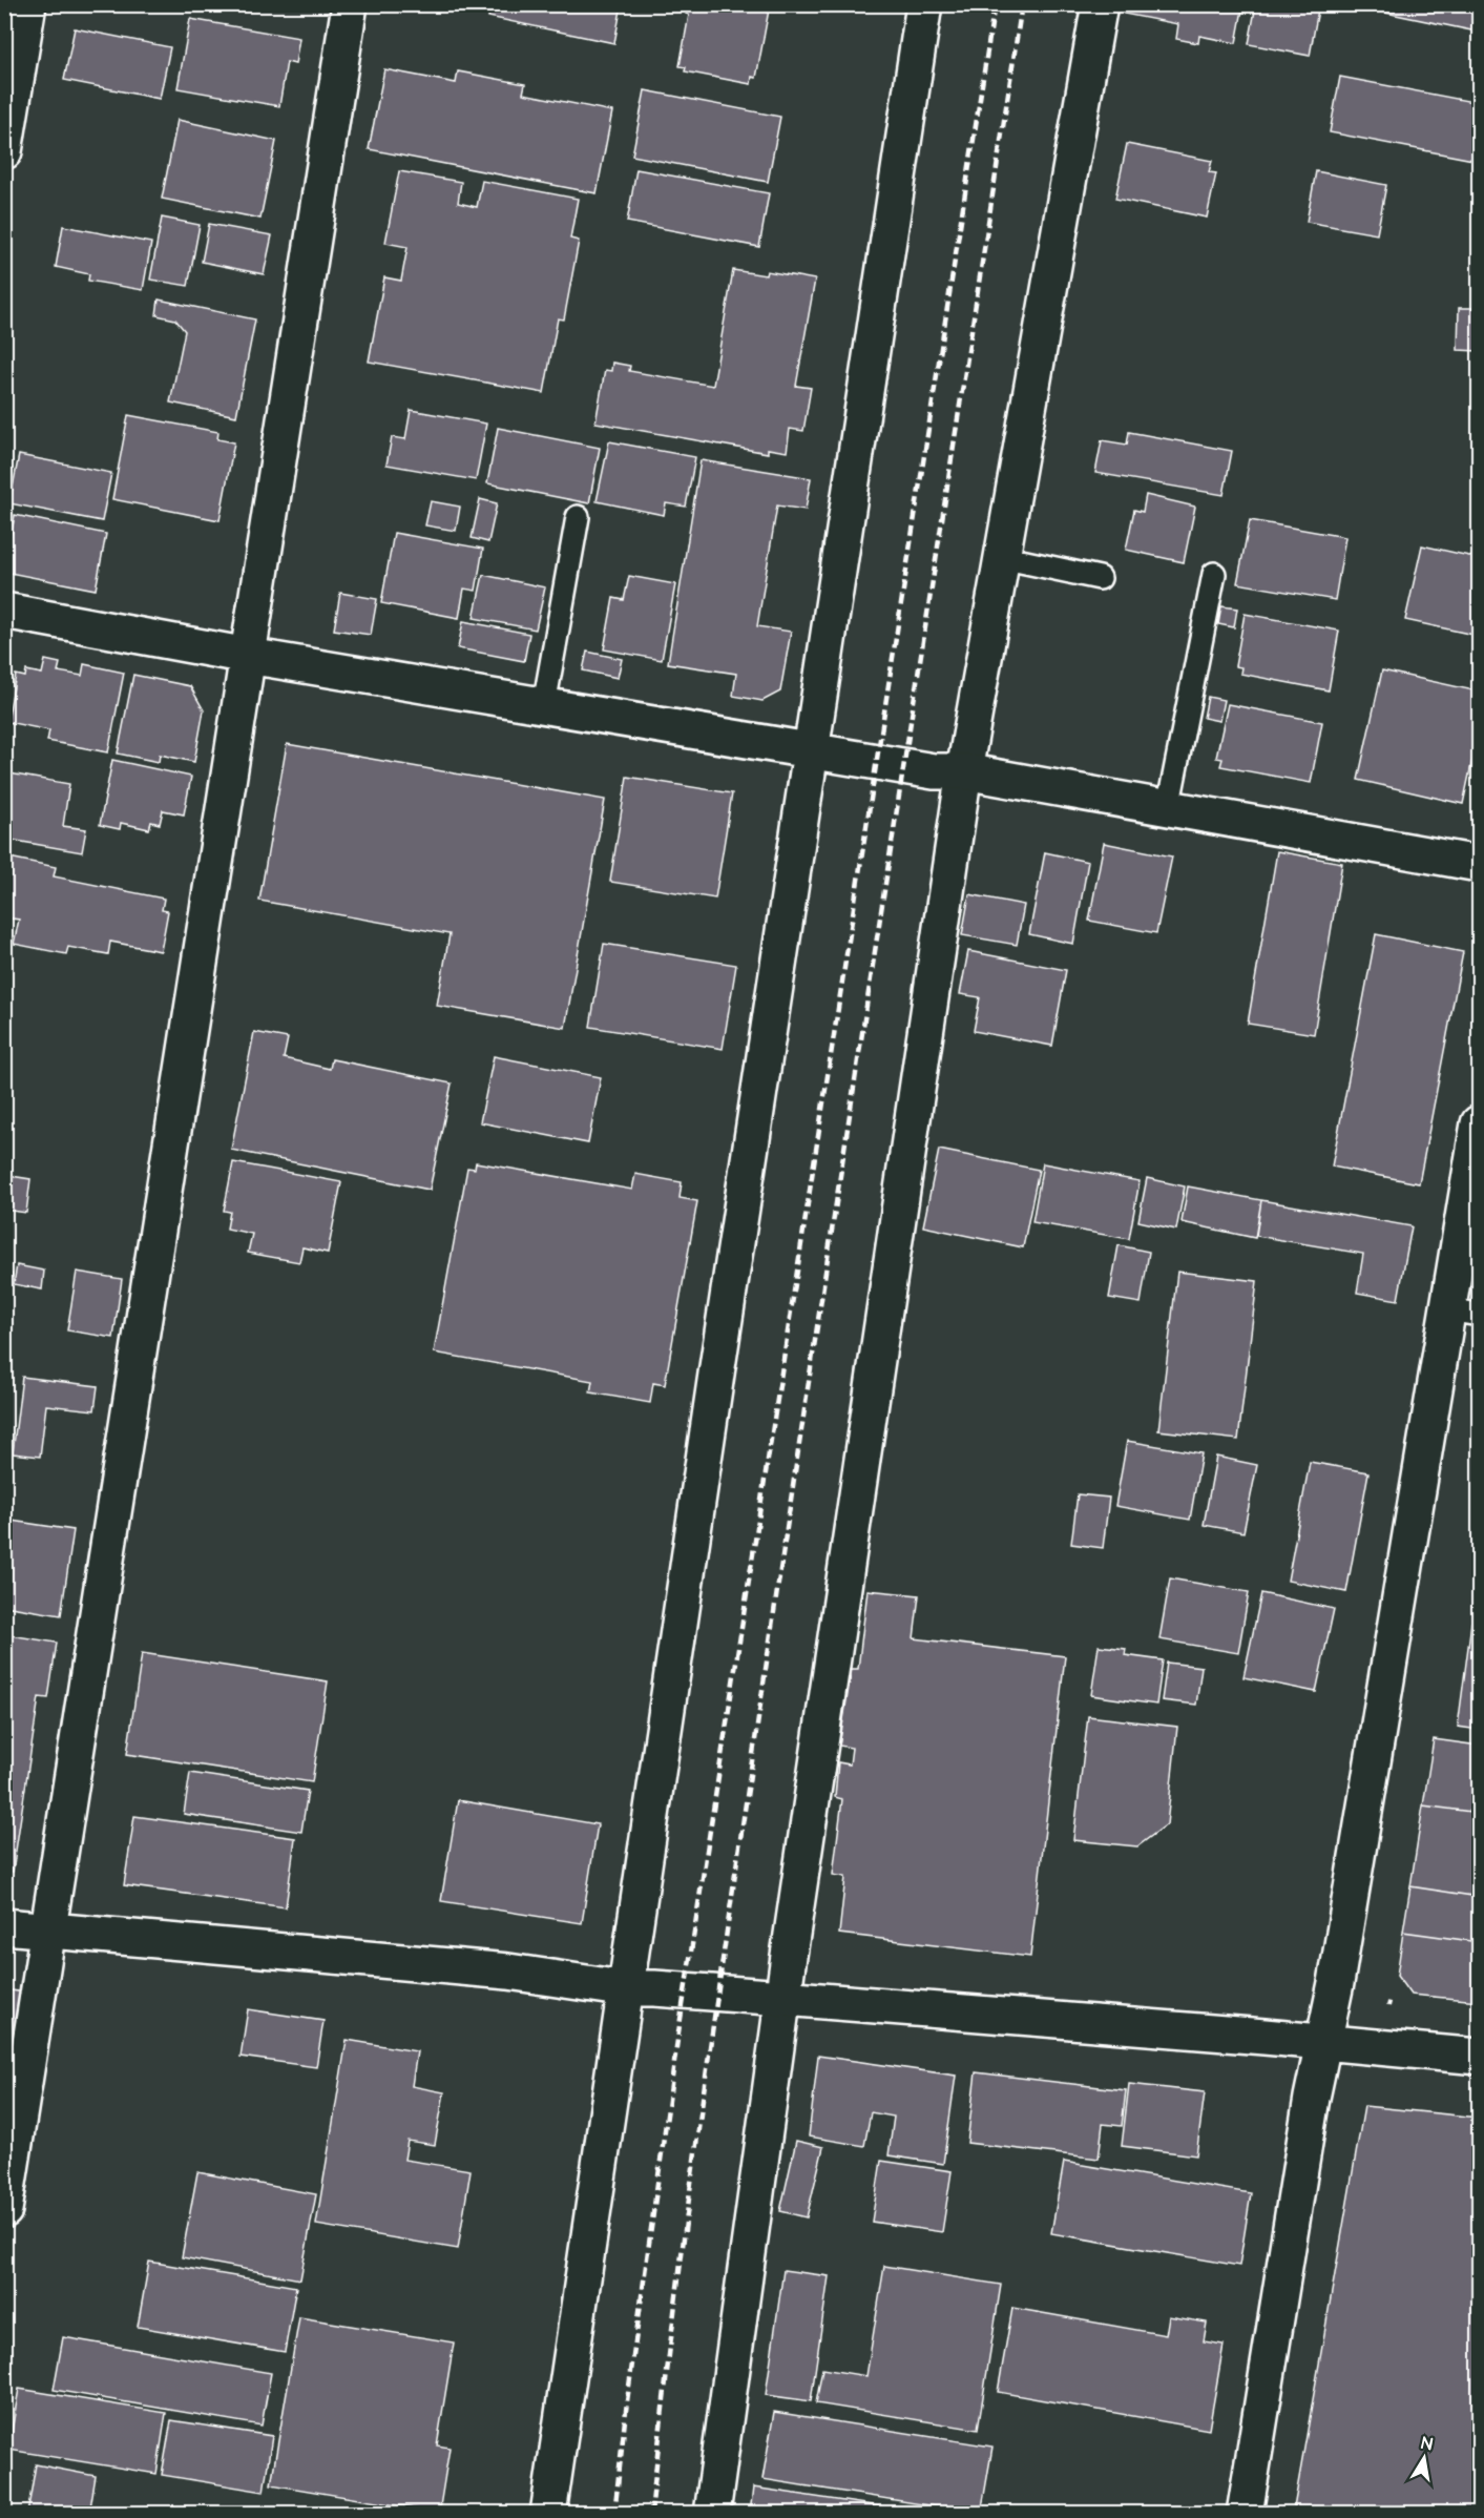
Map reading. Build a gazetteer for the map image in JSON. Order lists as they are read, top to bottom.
{
  "north": "top"
}
